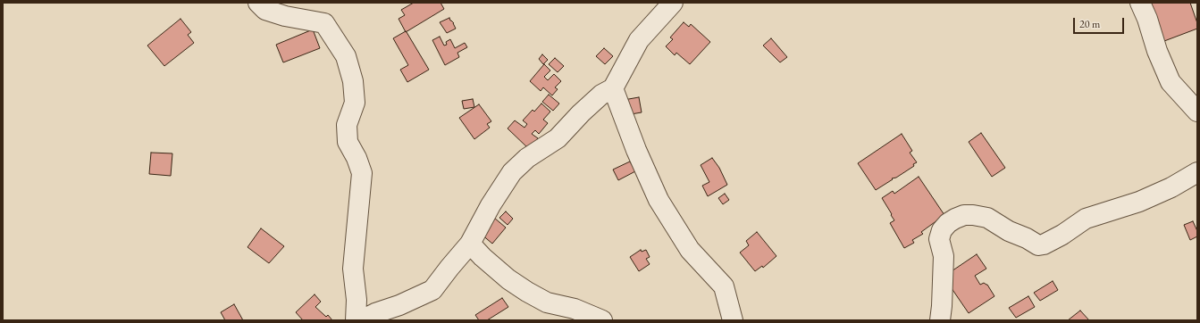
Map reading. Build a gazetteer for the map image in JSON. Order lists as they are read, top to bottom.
{
  "scale_bar": "20 m"
}
